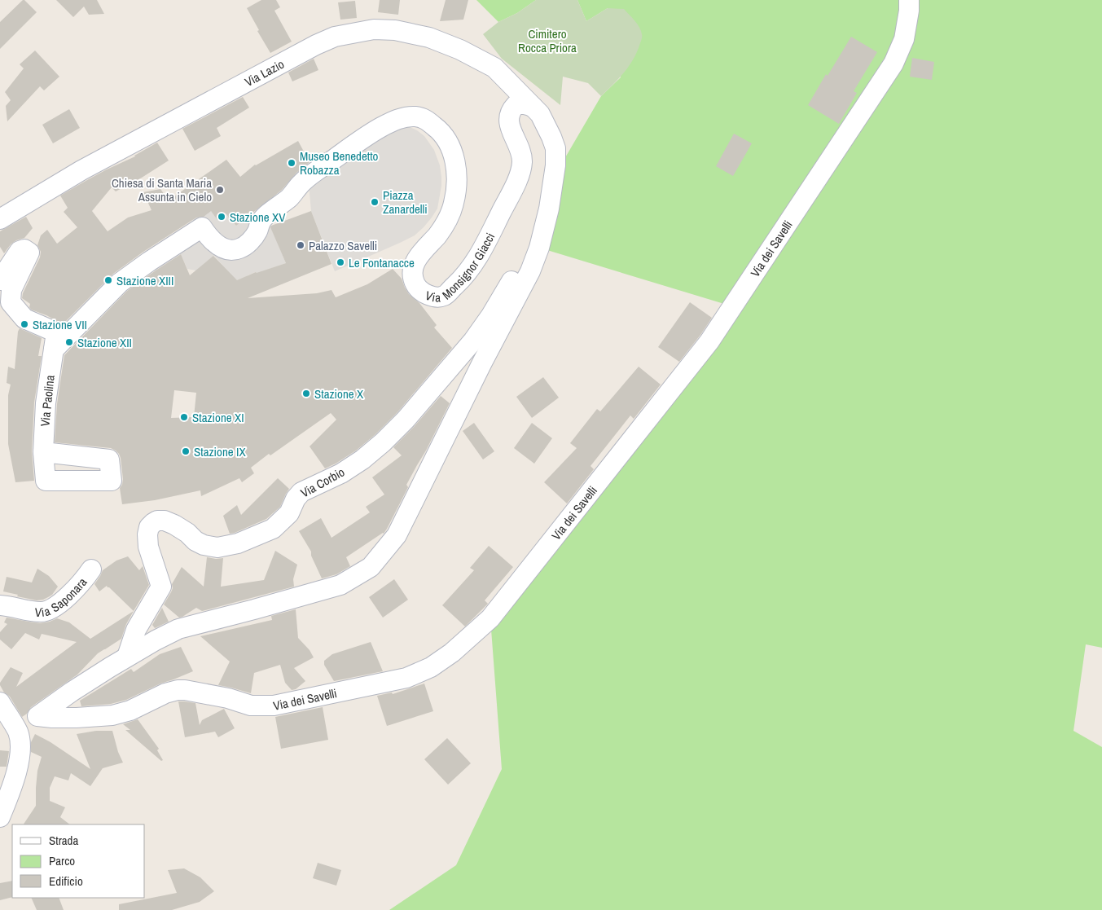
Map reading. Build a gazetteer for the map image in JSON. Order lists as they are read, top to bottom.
{
  "streets": {
    "street": [
      "Via Lazio",
      "Via dei Savelli",
      "Via Monsignor Giacci",
      "Via Paolina",
      "Via Corbio",
      "Via Saponara"
    ]
  },
  "crossings": [
    ["Via Lazio", "Via Monsignor Giacci"],
    ["Via Monsignor Giacci", "Via Paolina"]
  ],
  "parks": ["Cimitero Rocca Priora"],
  "places": [
    "Museo Benedetto Robazza",
    "Chiesa di Santa Maria Assunta in Cielo",
    "Piazza Zanardelli",
    "Stazione XV",
    "Palazzo Savelli",
    "Le Fontanacce",
    "Stazione XIII",
    "Stazione VII",
    "Stazione XII",
    "Stazione X",
    "Stazione XI",
    "Stazione IX"
  ],
  "legend": ["Strada", "Parco", "Edificio"]
}
